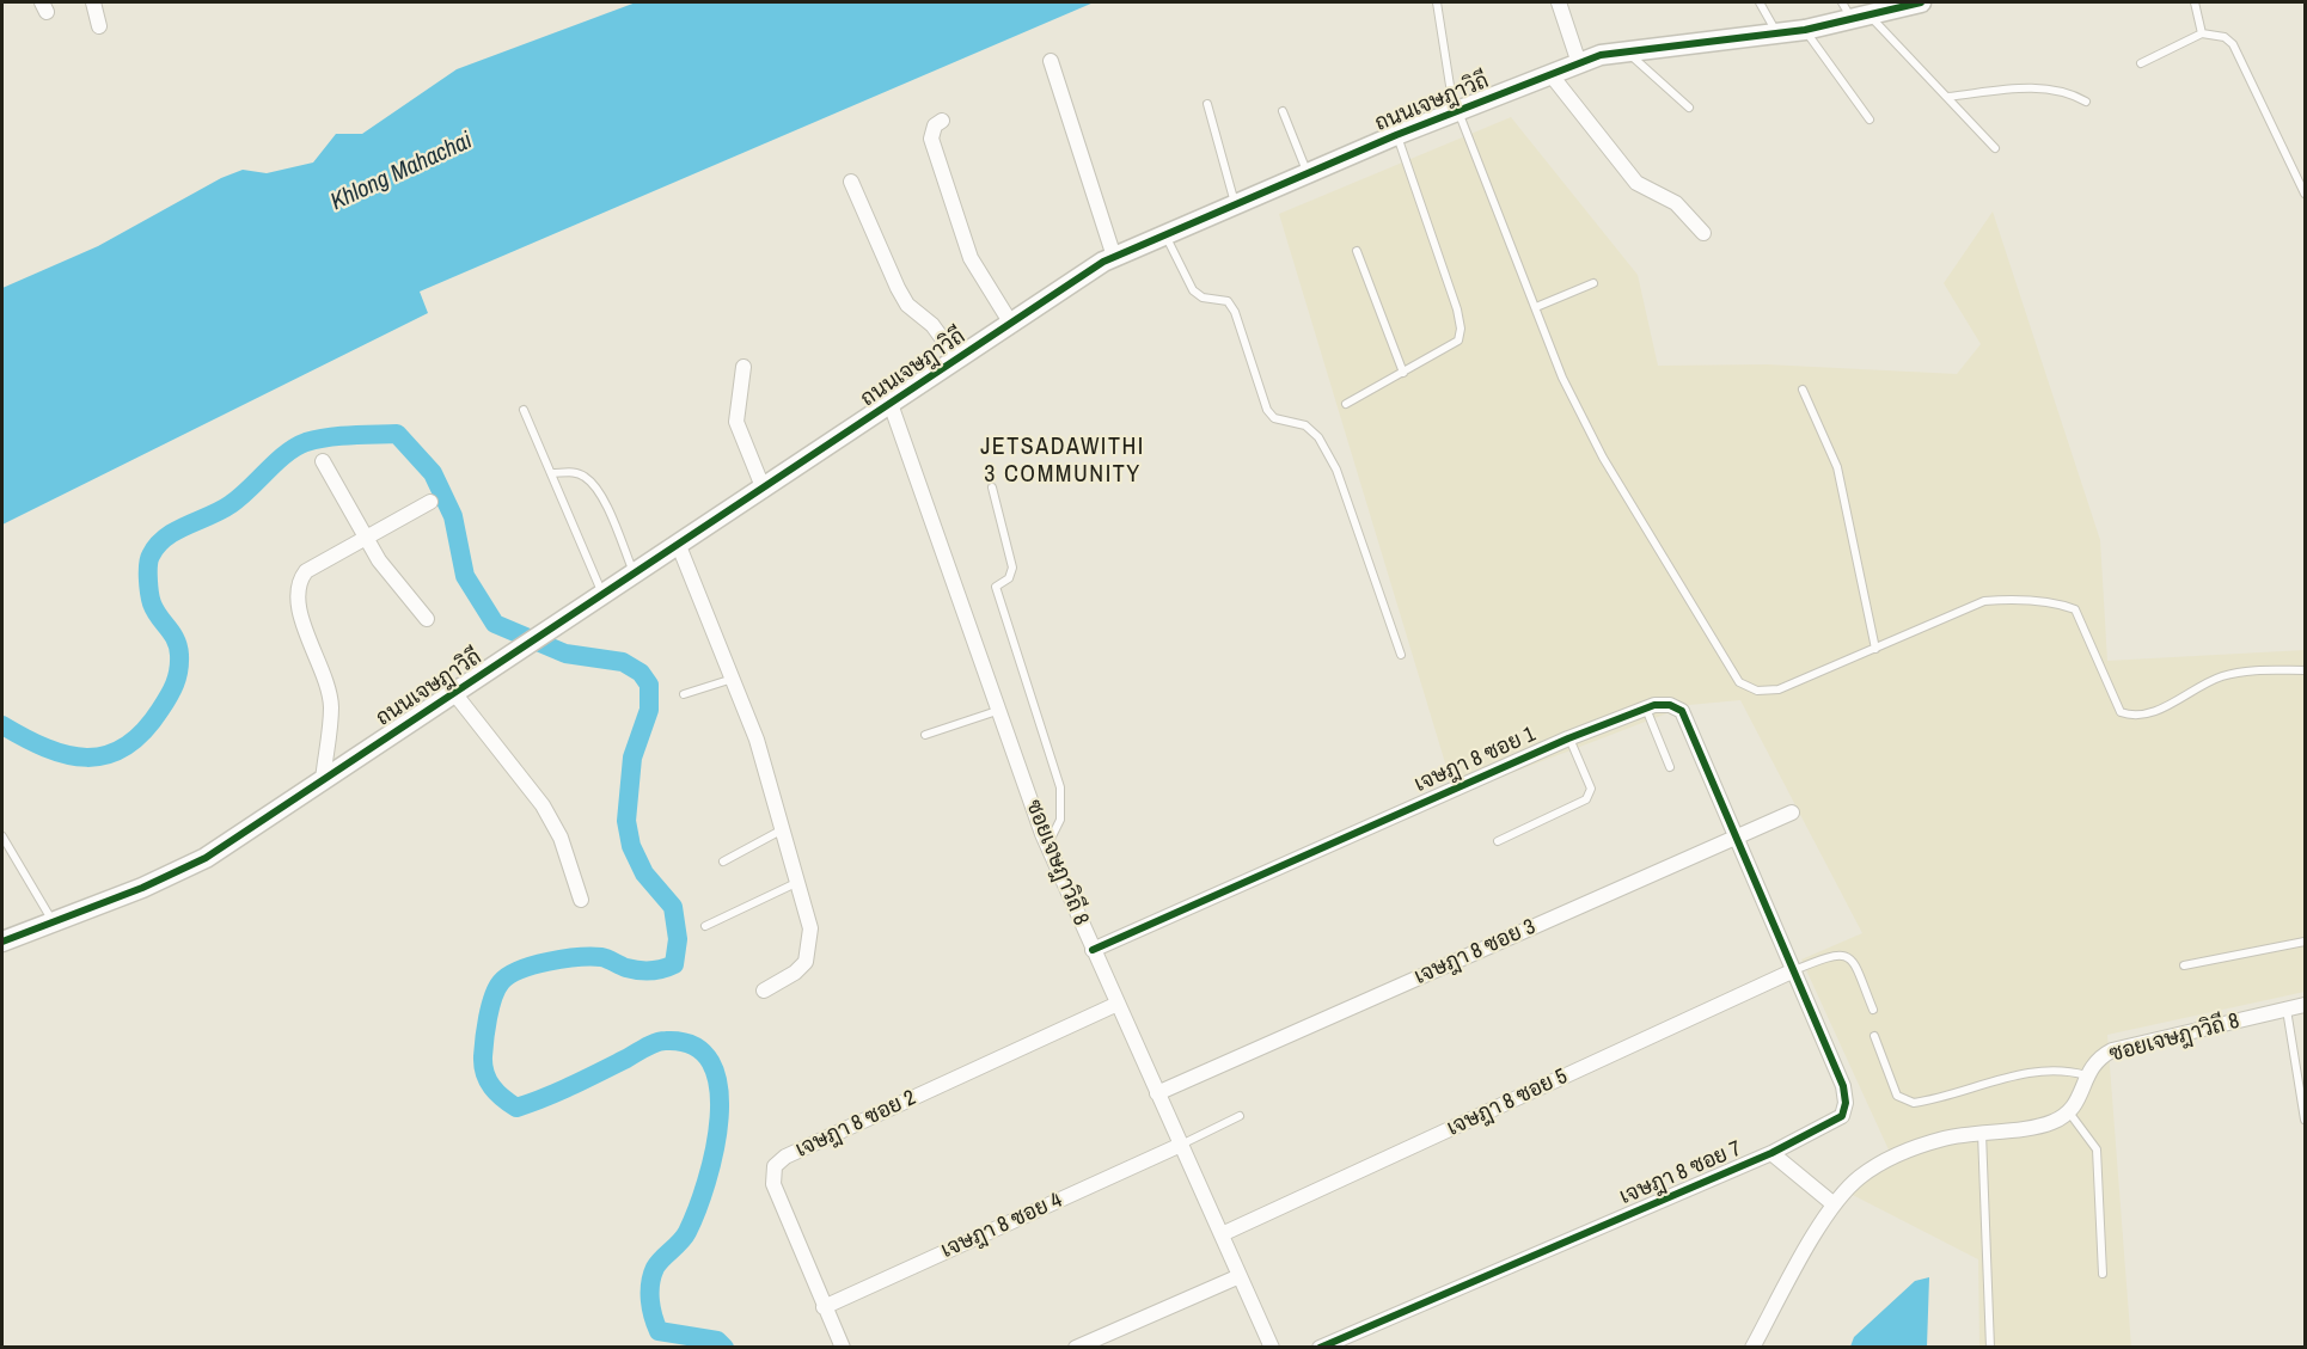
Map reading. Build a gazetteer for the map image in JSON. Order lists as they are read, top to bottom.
{
  "streets": {
    "street": [
      "ถนนเจษฎาวิถี",
      "เจษฎา 8 ซอย 1",
      "ซอยเจษฎาวิถี 8",
      "เจษฎา 8 ซอย 3",
      "เจษฎา 8 ซอย 5",
      "เจษฎา 8 ซอย 2",
      "เจษฎา 8 ซอย 7",
      "เจษฎา 8 ซอย 4"
    ]
  },
  "crossings": [
    ["ถนนเจษฎาวิถี", "ซอยเจษฎาวิถี 8"],
    ["เจษฎา 8 ซอย 1", "ซอยเจษฎาวิถี 8"],
    ["เจษฎา 8 ซอย 1", "เจษฎา 8 ซอย 3"],
    ["เจษฎา 8 ซอย 1", "เจษฎา 8 ซอย 7"],
    ["ซอยเจษฎาวิถี 8", "เจษฎา 8 ซอย 3"],
    ["ซอยเจษฎาวิถี 8", "เจษฎา 8 ซอย 5"],
    ["ซอยเจษฎาวิถี 8", "เจษฎา 8 ซอย 2"],
    ["ซอยเจษฎาวิถี 8", "เจษฎา 8 ซอย 4"],
    ["เจษฎา 8 ซอย 5", "เจษฎา 8 ซอย 7"],
    ["เจษฎา 8 ซอย 2", "เจษฎา 8 ซอย 4"]
  ],
  "districts": ["JETSADAWITHI 3 COMMUNITY"],
  "water": ["Khlong Mahachai"]
}
